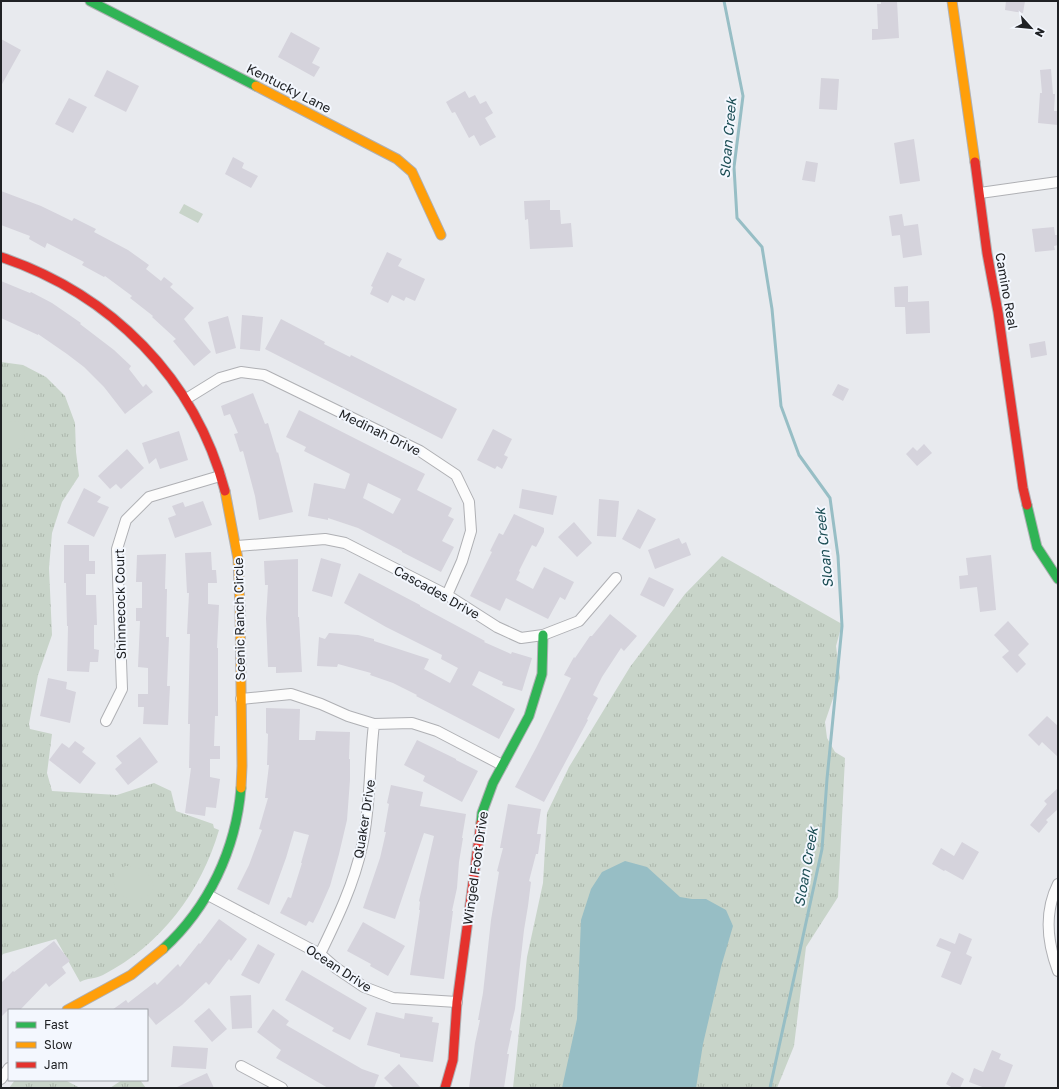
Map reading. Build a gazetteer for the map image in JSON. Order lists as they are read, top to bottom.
{
  "streets": {
    "street": [
      "Kentucky Lane",
      "Camino Real",
      "Medinah Drive",
      "Cascades Drive",
      "Shinnecock Court",
      "Scenic Ranch Circle",
      "Quaker Drive",
      "Winged Foot Drive",
      "Ocean Drive"
    ]
  },
  "crossings": [
    ["Medinah Drive", "Cascades Drive"],
    ["Medinah Drive", "Scenic Ranch Circle"],
    ["Cascades Drive", "Scenic Ranch Circle"],
    ["Cascades Drive", "Winged Foot Drive"],
    ["Shinnecock Court", "Scenic Ranch Circle"],
    ["Scenic Ranch Circle", "Ocean Drive"],
    ["Quaker Drive", "Ocean Drive"],
    ["Winged Foot Drive", "Ocean Drive"]
  ],
  "water": ["Sloan Creek"],
  "legend": ["Fast", "Slow", "Jam"],
  "north": "bottom right"
}
